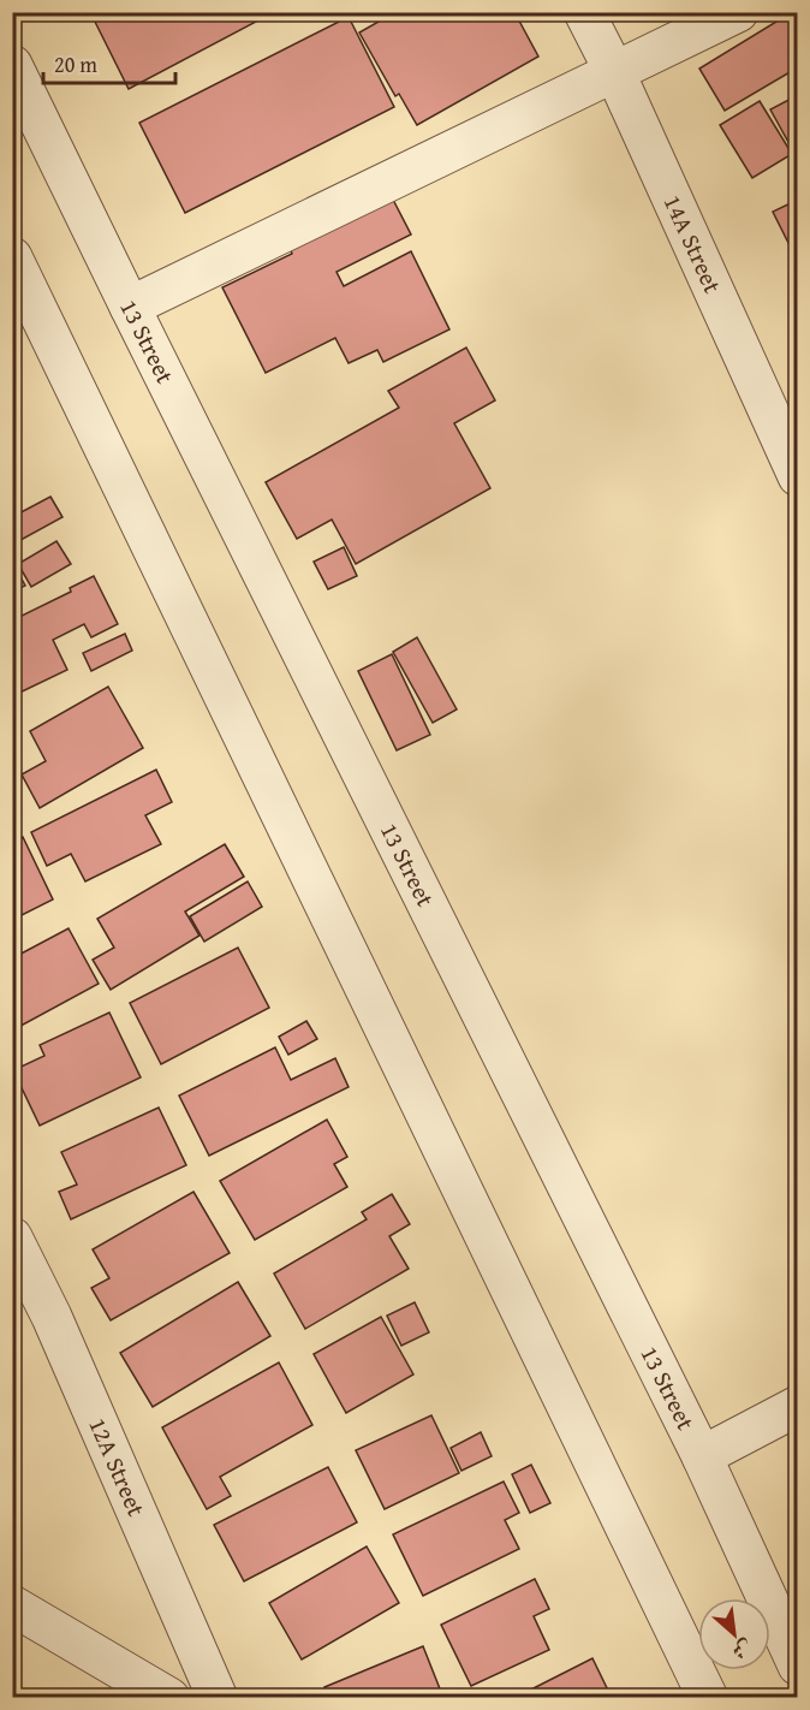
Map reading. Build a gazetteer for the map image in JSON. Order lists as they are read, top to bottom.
{
  "streets": {
    "street": ["14A Street", "13 Street", "12A Street"]
  },
  "scale_bar": "20 m",
  "north": "bottom right"
}
